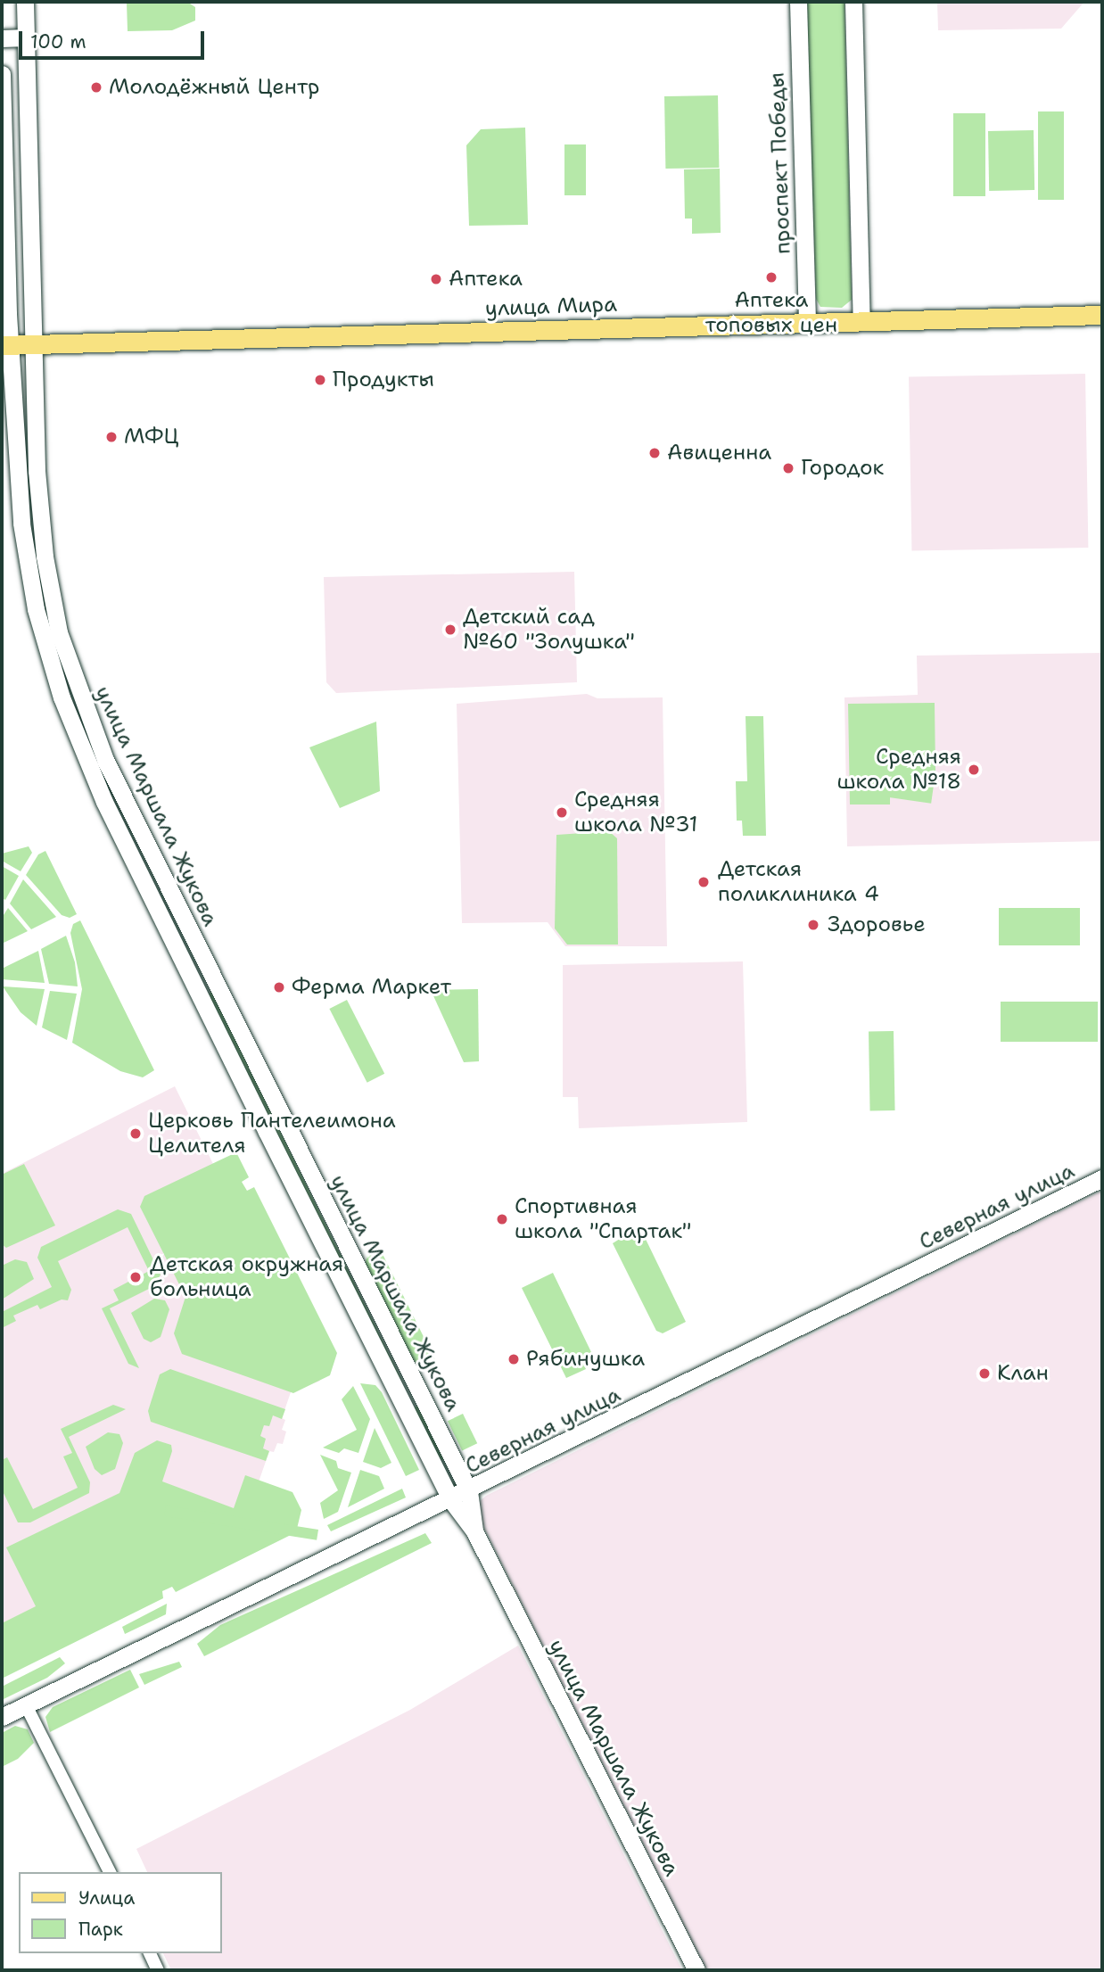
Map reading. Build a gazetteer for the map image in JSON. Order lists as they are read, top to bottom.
{
  "streets": {
    "main road": [
      "проспект Победы",
      "улица Мира",
      "улица Маршала Жукова",
      "Северная улица"
    ]
  },
  "crossings": [
    ["проспект Победы", "улица Мира"],
    ["улица Мира", "улица Маршала Жукова"],
    ["улица Маршала Жукова", "Северная улица"]
  ],
  "places": [
    "Молодёжный Центр",
    "Аптека топовых цен",
    "Аптека",
    "Продукты",
    "МФЦ",
    "Авиценна",
    "Городок",
    "Детский сад №60 \"Золушка\"",
    "Средняя школа №18",
    "Средняя школа №31",
    "Детская поликлиника 4",
    "Здоровье",
    "Ферма Маркет",
    "Церковь Пантелеимона Целителя",
    "Спортивная школа \"Спартак\"",
    "Детская окружная больница",
    "Рябинушка",
    "Клан"
  ],
  "legend": ["Улица", "Парк"],
  "scale_bar": "100 m"
}
